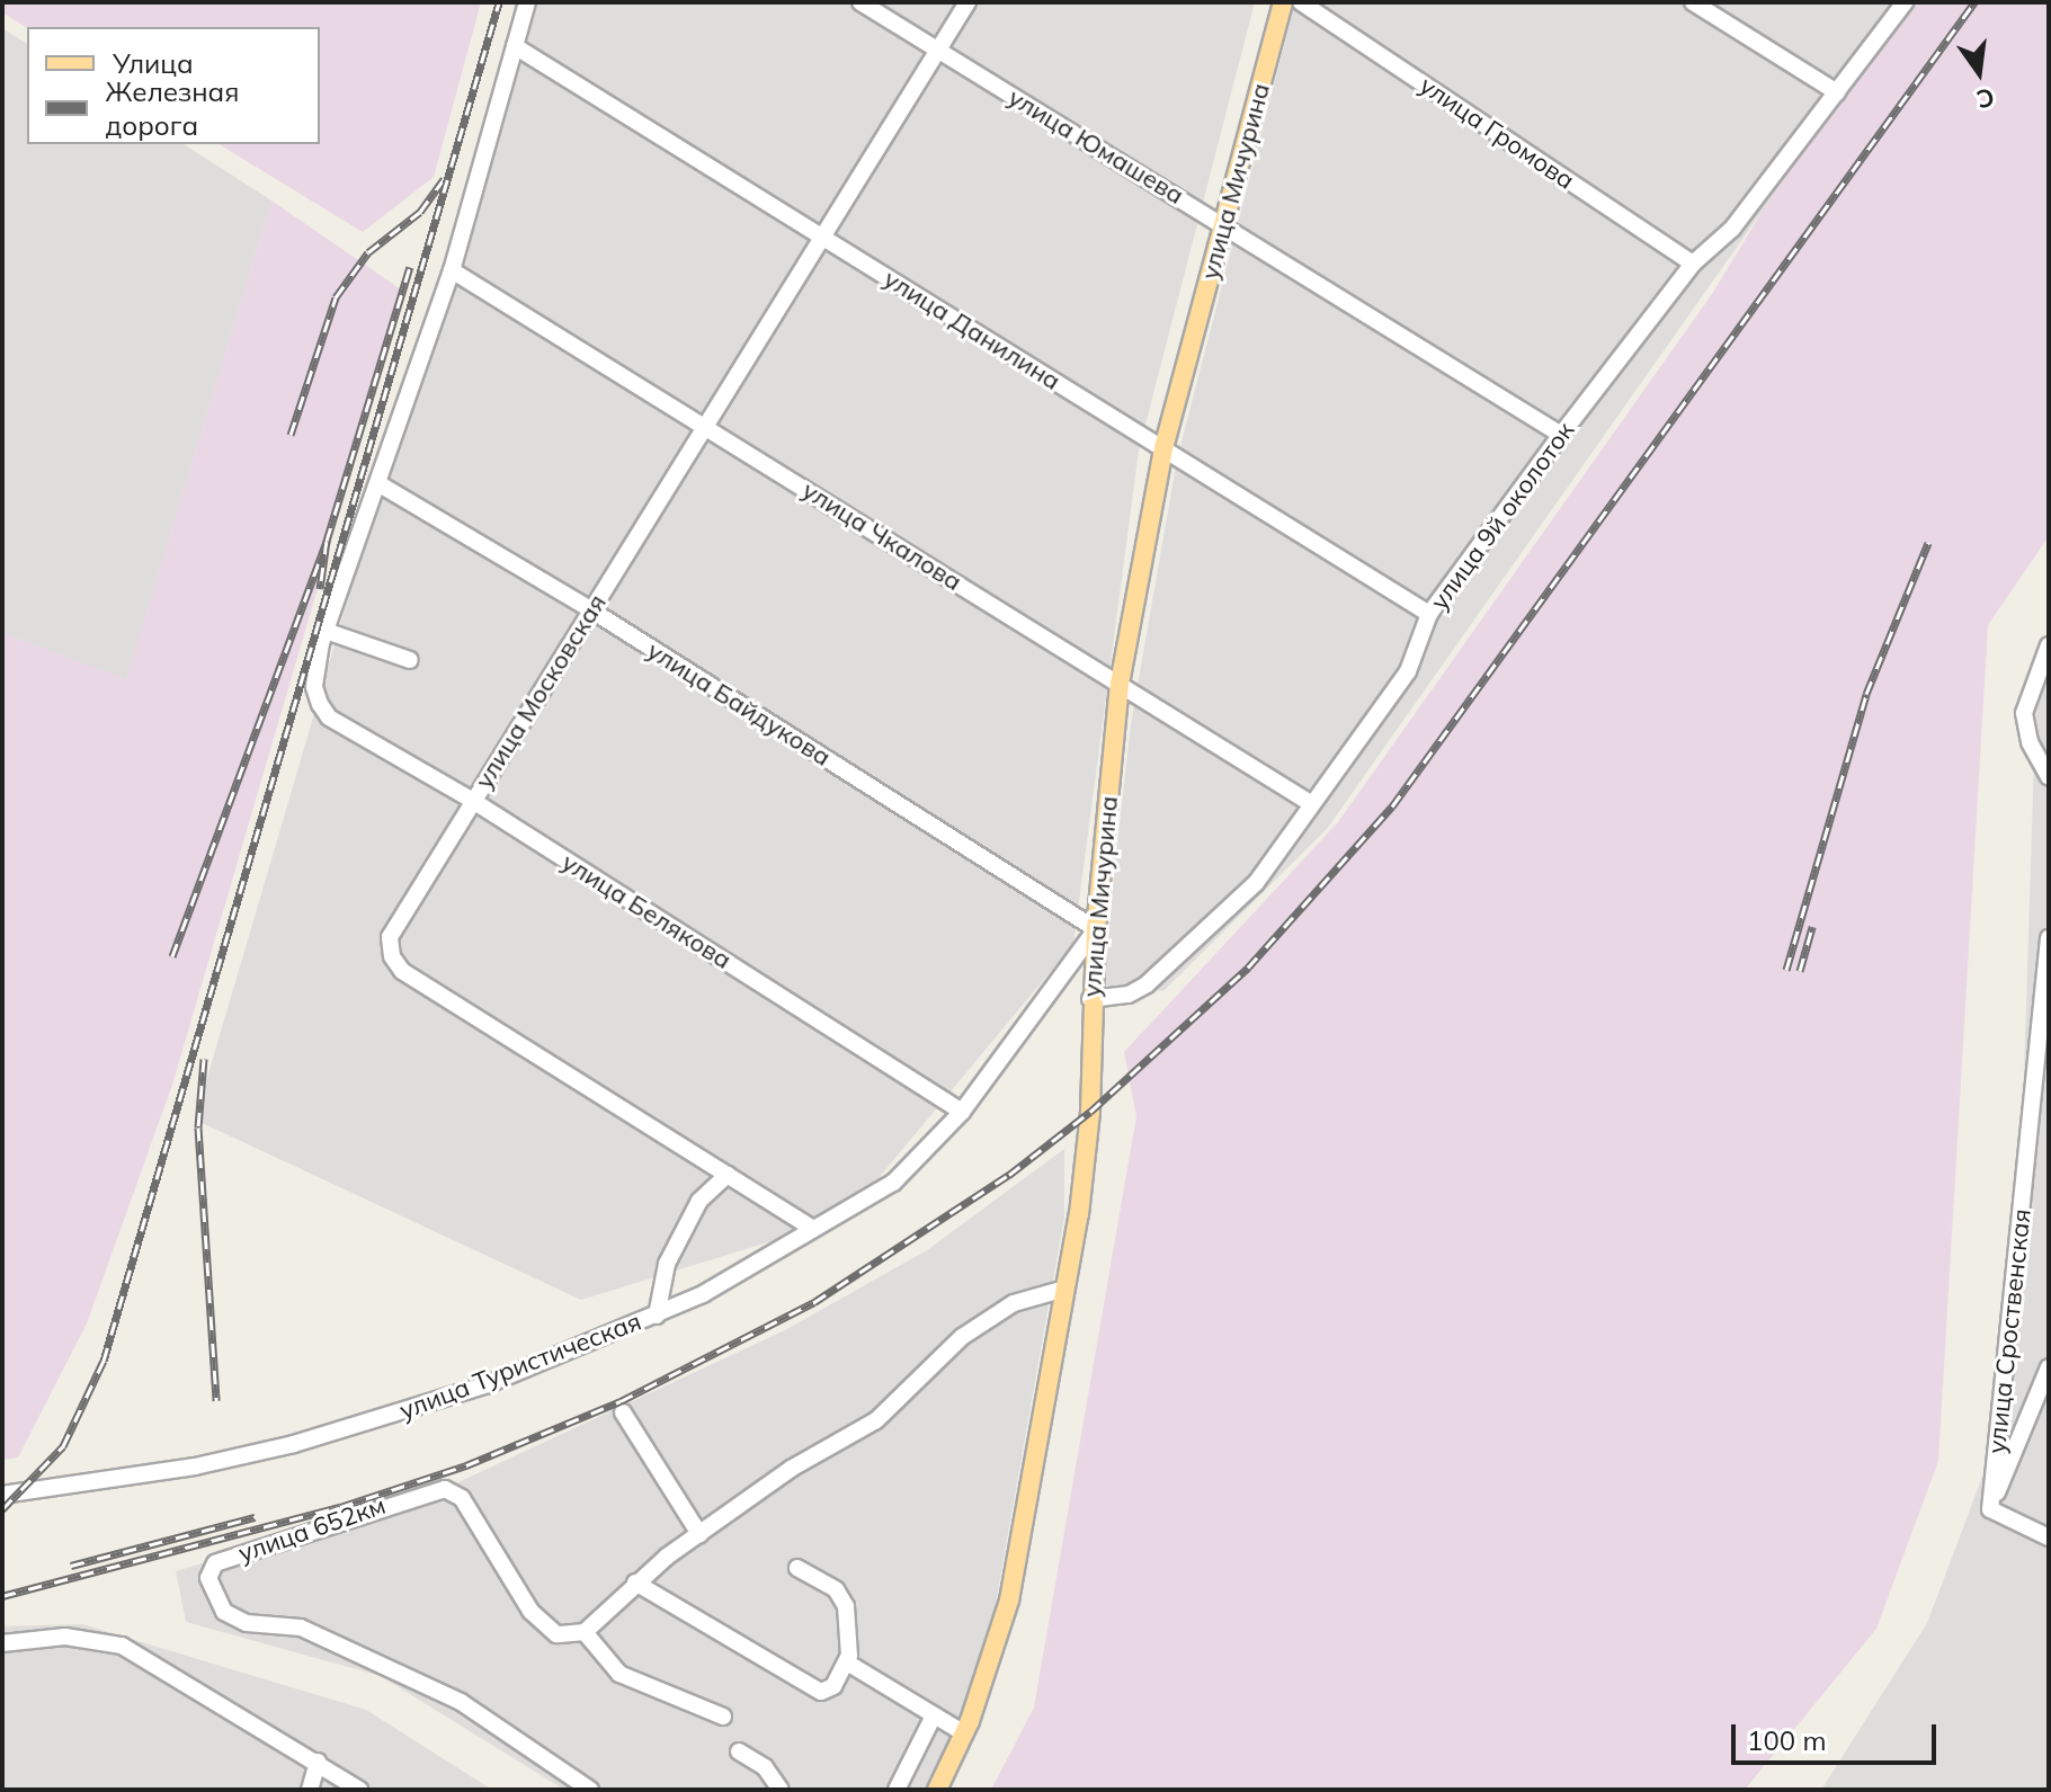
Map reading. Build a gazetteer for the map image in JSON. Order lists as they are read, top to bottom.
{
  "streets": {
    "main road": ["улица Мичурина"],
    "street": [
      "улица Громова",
      "улица Юмашева",
      "улица Данилина",
      "улица 9й околоток",
      "улица Чкалова",
      "улица Московская",
      "улица Байдукова",
      "улица Белякова",
      "улица Сроственская",
      "улица Туристическая",
      "улица 652км"
    ]
  },
  "crossings": [
    ["улица Громова", "улица 9й околоток"],
    ["улица Юмашева", "улица Мичурина"],
    ["улица Юмашева", "улица 9й околоток"],
    ["улица Юмашева", "улица Московская"],
    ["улица Мичурина", "улица Данилина"],
    ["улица Мичурина", "улица 9й околоток"],
    ["улица Мичурина", "улица Чкалова"],
    ["улица Мичурина", "улица Байдукова"],
    ["улица Мичурина", "улица Туристическая"],
    ["улица Данилина", "улица 9й околоток"],
    ["улица Данилина", "улица Московская"],
    ["улица 9й околоток", "улица Чкалова"],
    ["улица Чкалова", "улица Московская"],
    ["улица Московская", "улица Байдукова"],
    ["улица Московская", "улица Белякова"],
    ["улица Московская", "улица Туристическая"],
    ["улица Байдукова", "улица Туристическая"],
    ["улица Белякова", "улица Туристическая"]
  ],
  "legend": ["Улица", "Железная дорога"],
  "scale_bar": "100 m",
  "north": "bottom"
}
